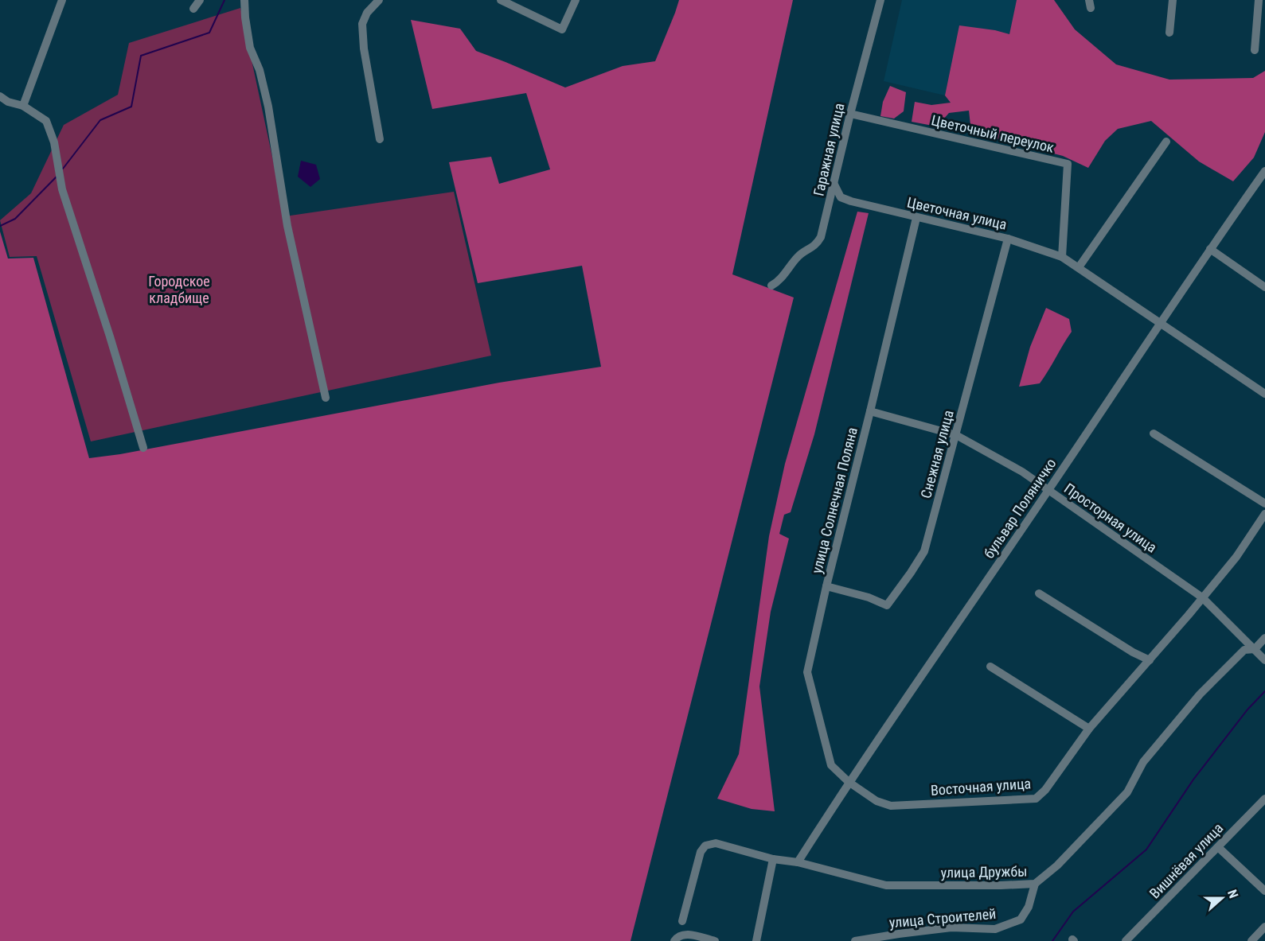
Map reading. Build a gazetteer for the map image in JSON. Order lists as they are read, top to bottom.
{
  "streets": {
    "street": [
      "Цветочный переулок",
      "Гаражная улица",
      "Цветочная улица",
      "Снежная улица",
      "улица Солнечная Поляна",
      "бульвар Поляничко",
      "Просторная улица",
      "Восточная улица",
      "Вишнёвая улица",
      "улица Дружбы",
      "улица Строителей"
    ]
  },
  "crossings": [
    ["Цветочный переулок", "Гаражная улица"],
    ["Цветочный переулок", "Цветочная улица"],
    ["Гаражная улица", "Цветочная улица"],
    ["Цветочная улица", "Снежная улица"],
    ["Цветочная улица", "улица Солнечная Поляна"],
    ["Цветочная улица", "бульвар Поляничко"],
    ["Снежная улица", "улица Солнечная Поляна"],
    ["Снежная улица", "Просторная улица"],
    ["улица Солнечная Поляна", "бульвар Поляничко"],
    ["улица Солнечная Поляна", "Просторная улица"],
    ["улица Солнечная Поляна", "Восточная улица"],
    ["бульвар Поляничко", "Просторная улица"],
    ["бульвар Поляничко", "Восточная улица"],
    ["бульвар Поляничко", "улица Дружбы"],
    ["Просторная улица", "Восточная улица"],
    ["Просторная улица", "улица Дружбы"],
    ["улица Дружбы", "улица Строителей"]
  ],
  "parks": ["Городское кладбище"],
  "north": "right"
}
